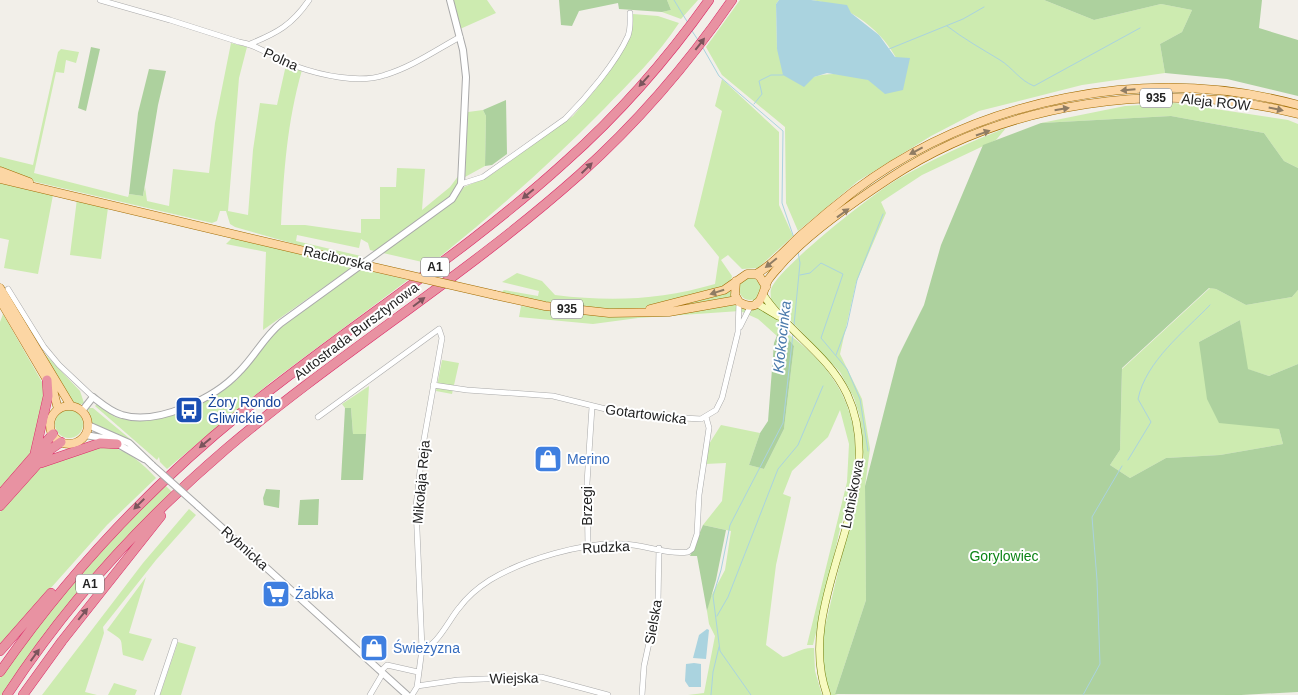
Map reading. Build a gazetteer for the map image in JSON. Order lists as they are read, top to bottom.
{
  "streets": {
    "highway": ["A1", "Autostrada Bursztynowa"],
    "main road": [
      "935",
      "Aleja ROW",
      "Raciborska",
      "Lotniskowa"
    ],
    "street": [
      "Polna",
      "Gotartowicka",
      "Mikołaja Reja",
      "Brzegi",
      "Rudzka",
      "Rybnicka",
      "Sielska",
      "Wiejska"
    ]
  },
  "crossings": [
    ["935", "Aleja ROW"],
    ["935", "Raciborska"],
    ["935", "Gotartowicka"],
    ["935", "Lotniskowa"],
    ["Aleja ROW", "Raciborska"],
    ["Aleja ROW", "Gotartowicka"],
    ["Aleja ROW", "Lotniskowa"],
    ["Raciborska", "Gotartowicka"],
    ["Raciborska", "Lotniskowa"],
    ["Gotartowicka", "Mikołaja Reja"],
    ["Gotartowicka", "Lotniskowa"],
    ["Gotartowicka", "Brzegi"],
    ["Gotartowicka", "Rudzka"],
    ["Mikołaja Reja", "Rudzka"],
    ["Mikołaja Reja", "Wiejska"],
    ["Brzegi", "Rudzka"],
    ["Rudzka", "Sielska"]
  ],
  "water": ["Kłokocinka"],
  "parks": ["Gorylowiec"],
  "places": {
    "bus stop": ["Żory Rondo Gliwickie"],
    "shop": ["Merino", "Świeżyzna"],
    "supermarket": ["Żabka"]
  }
}
